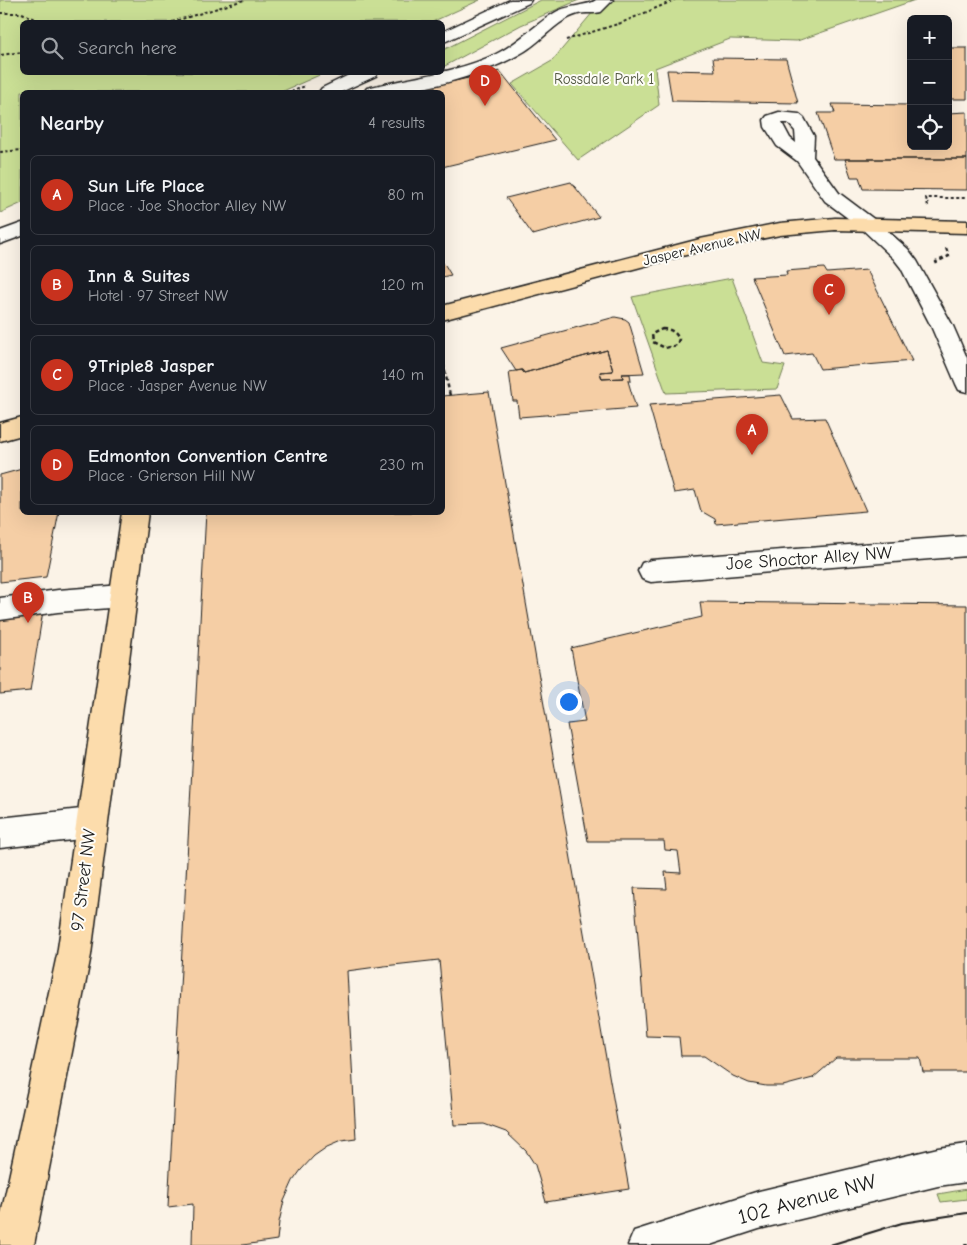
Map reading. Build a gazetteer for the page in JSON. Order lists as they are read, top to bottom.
{
  "streets": {
    "main road": ["Jasper Avenue NW", "97 Street NW"],
    "street": ["Joe Shoctor Alley NW", "102 Avenue NW"]
  },
  "parks": ["Rossdale Park 1"],
  "page": {
    "map_buttons": ["+", "−"],
    "search": "Search here",
    "pins": [
      "D",
      "C",
      "A",
      "B"
    ],
    "heading": ["Nearby", "4 results"],
    "list": [
      {
        "mark": "A",
        "name": "Sun Life Place",
        "note": "Place · Joe Shoctor Alley NW",
        "value": "80 m"
      },
      {
        "mark": "B",
        "name": "Inn & Suites",
        "note": "Hotel · 97 Street NW",
        "value": "120 m"
      },
      {
        "mark": "C",
        "name": "9Triple8 Jasper",
        "note": "Place · Jasper Avenue NW",
        "value": "140 m"
      },
      {
        "mark": "D",
        "name": "Edmonton Convention Centre",
        "note": "Place · Grierson Hill NW",
        "value": "230 m"
      }
    ]
  }
}
